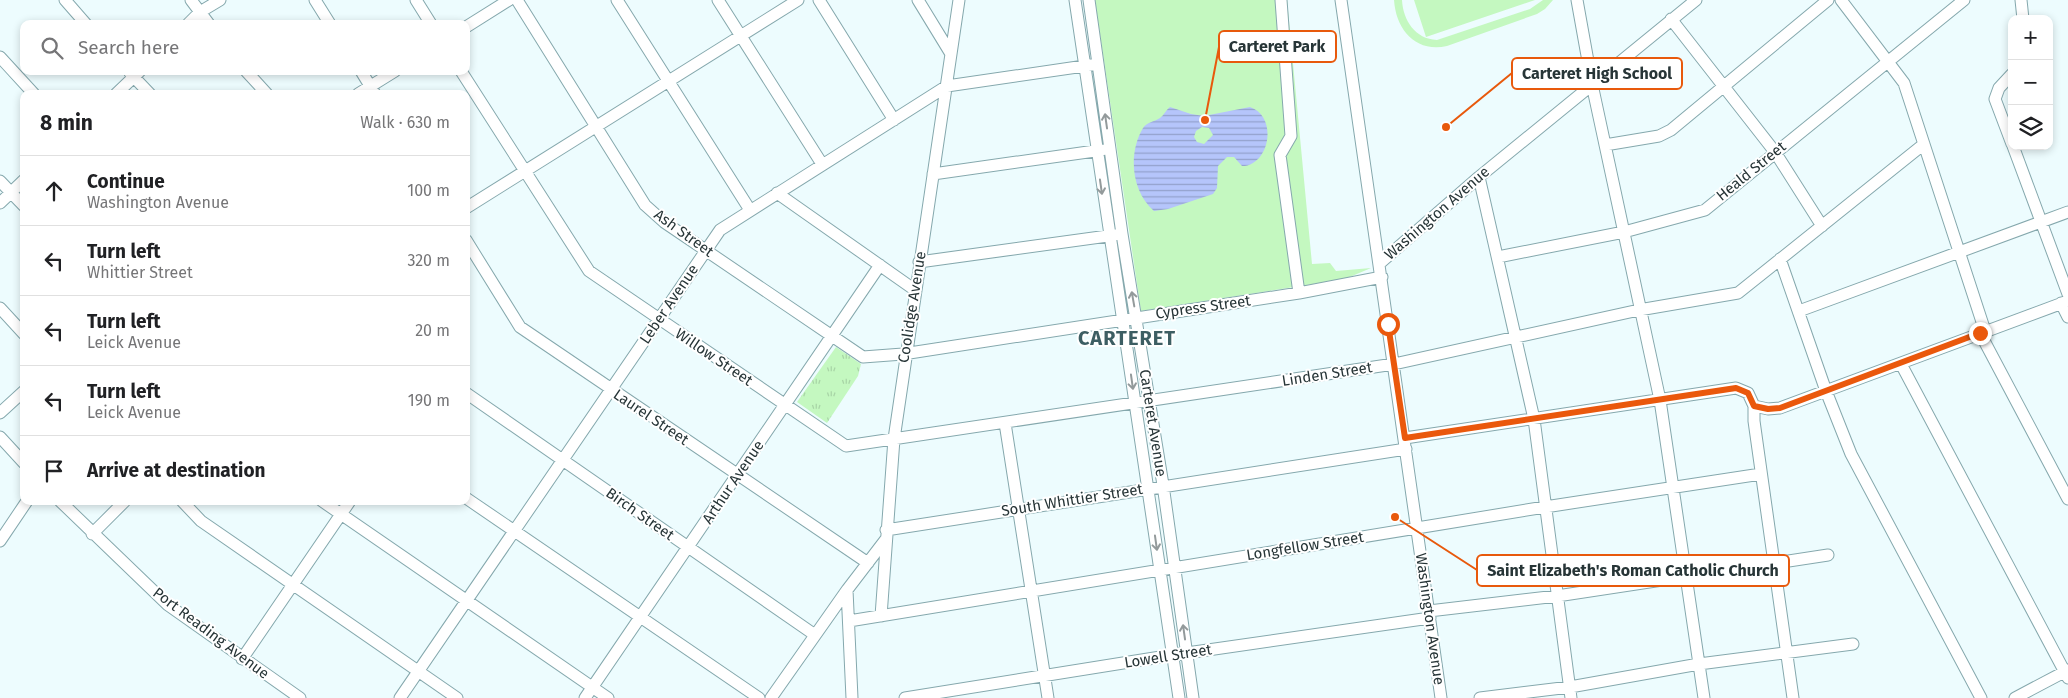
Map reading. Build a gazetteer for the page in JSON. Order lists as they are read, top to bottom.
{
  "streets": {
    "street": [
      "Heald Street",
      "Washington Avenue",
      "Ash Street",
      "Leber Avenue",
      "Coolidge Avenue",
      "Cypress Street",
      "Willow Street",
      "Linden Street",
      "Laurel Street",
      "Carteret Avenue",
      "Arthur Avenue",
      "South Whittier Street",
      "Birch Street",
      "Longfellow Street",
      "Port Reading Avenue",
      "Lowell Street"
    ]
  },
  "crossings": [
    ["Washington Avenue", "Cypress Street"],
    ["Washington Avenue", "Linden Street"],
    ["Washington Avenue", "South Whittier Street"],
    ["Washington Avenue", "Longfellow Street"],
    ["Washington Avenue", "Lowell Street"],
    ["Ash Street", "Leber Avenue"],
    ["Ash Street", "Coolidge Avenue"],
    ["Ash Street", "Cypress Street"],
    ["Ash Street", "Arthur Avenue"],
    ["Leber Avenue", "Coolidge Avenue"],
    ["Leber Avenue", "Willow Street"],
    ["Leber Avenue", "Laurel Street"],
    ["Leber Avenue", "Birch Street"],
    ["Coolidge Avenue", "Cypress Street"],
    ["Coolidge Avenue", "Willow Street"],
    ["Coolidge Avenue", "Linden Street"],
    ["Coolidge Avenue", "South Whittier Street"],
    ["Coolidge Avenue", "Longfellow Street"],
    ["Cypress Street", "Carteret Avenue"],
    ["Willow Street", "Linden Street"],
    ["Willow Street", "Arthur Avenue"],
    ["Linden Street", "Carteret Avenue"],
    ["Laurel Street", "Arthur Avenue"],
    ["Carteret Avenue", "South Whittier Street"],
    ["Carteret Avenue", "Longfellow Street"],
    ["Carteret Avenue", "Lowell Street"],
    ["Arthur Avenue", "Birch Street"]
  ],
  "districts": ["CARTERET"],
  "places": ["Carteret Park", "Carteret High School", "Saint Elizabeth's Roman Catholic Church"],
  "page": {
    "map_buttons": ["+", "−"],
    "search": "Search here",
    "heading": ["8 min", "Walk · 630 m"],
    "list": [
      ["Continue", "Washington Avenue", "100 m"],
      ["Turn left", "Whittier Street", "320 m"],
      ["Turn left", "Leick Avenue", "20 m"],
      ["Turn left", "Leick Avenue", "190 m"],
      "Arrive at destination"
    ]
  }
}
